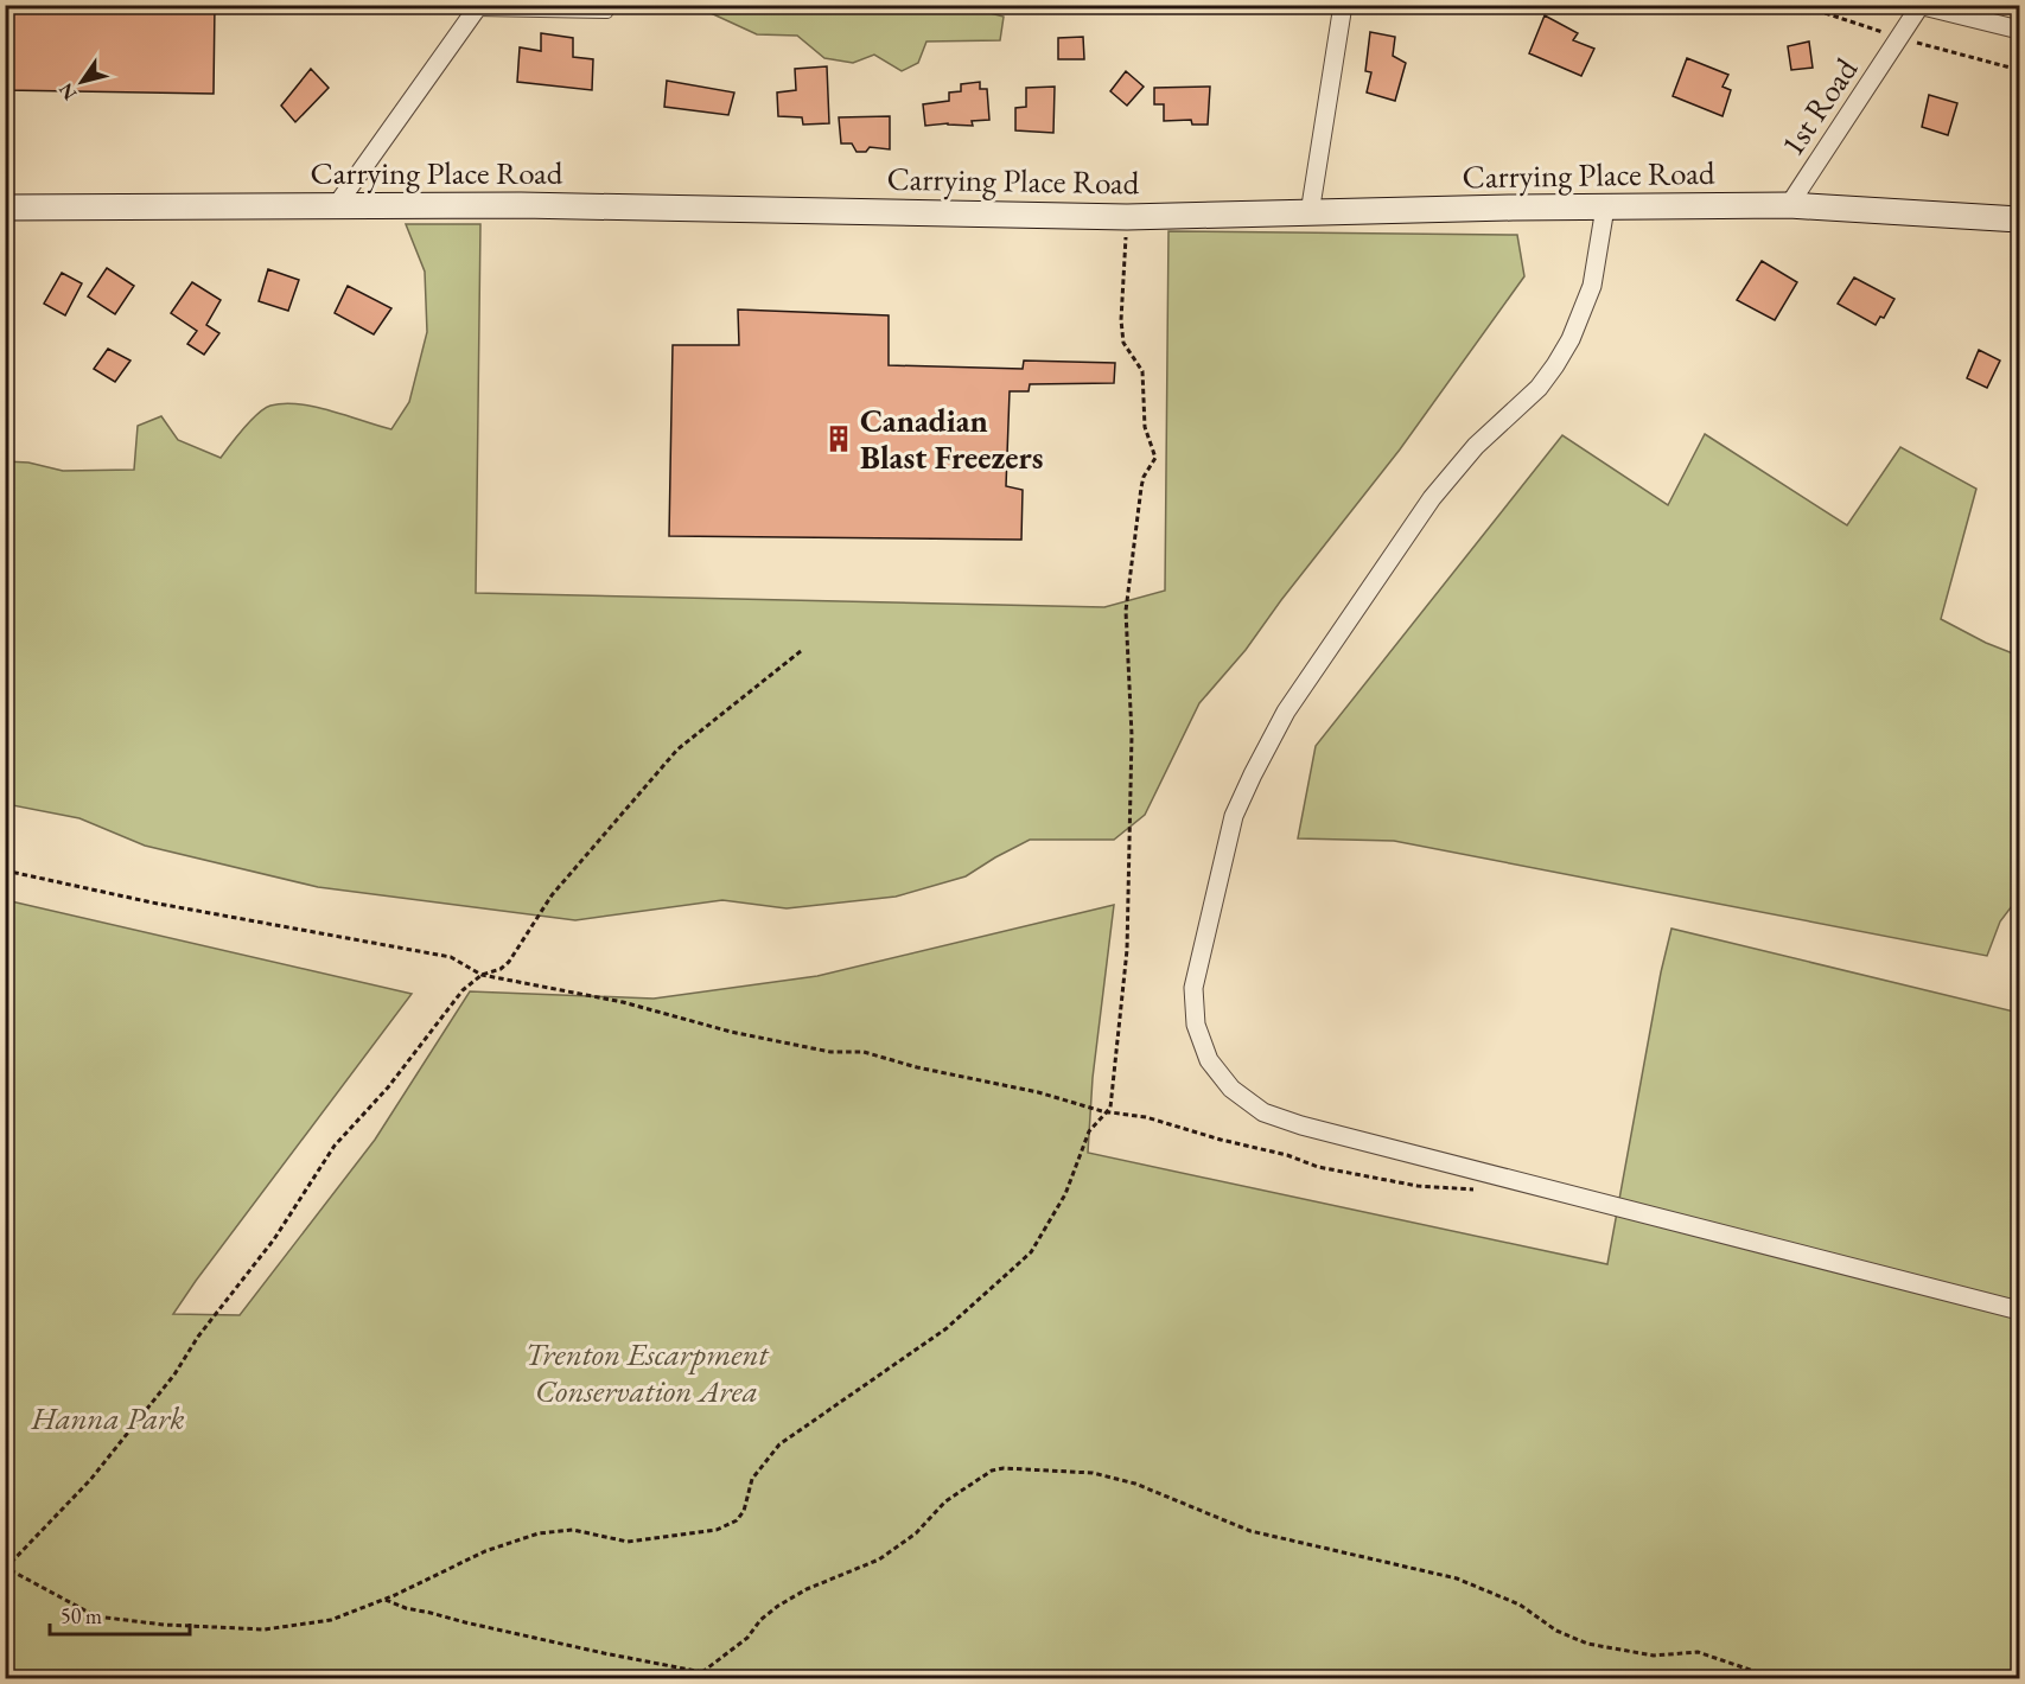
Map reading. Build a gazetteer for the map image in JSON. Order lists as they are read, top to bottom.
{
  "streets": {
    "main road": ["Carrying Place Road"],
    "street": ["1st Road"]
  },
  "crossings": [
    ["1st Road", "Carrying Place Road"]
  ],
  "parks": ["Trenton Escarpment Conservation Area", "Hanna Park"],
  "places": {
    "building": ["Canadian Blast Freezers"]
  },
  "scale_bar": "50 m",
  "north": "bottom left"
}
